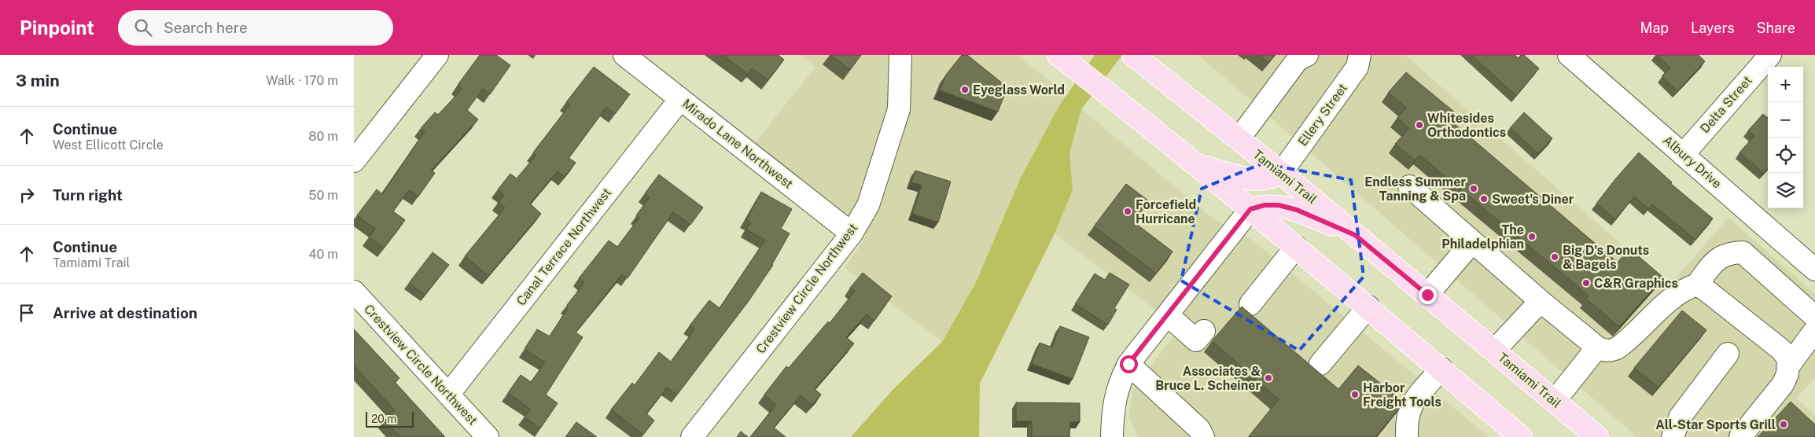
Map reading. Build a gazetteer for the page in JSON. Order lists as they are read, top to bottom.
{
  "streets": {
    "main road": ["Tamiami Trail"],
    "street": [
      "Delta Street",
      "Ellery Street",
      "Mirado Lane Northwest",
      "Albury Drive",
      "Canal Terrace Northwest",
      "Crestview Circle Northwest"
    ]
  },
  "crossings": [
    ["Delta Street", "Albury Drive"],
    ["Ellery Street", "Tamiami Trail"],
    ["Mirado Lane Northwest", "Canal Terrace Northwest"],
    ["Mirado Lane Northwest", "Crestview Circle Northwest"],
    ["Canal Terrace Northwest", "Crestview Circle Northwest"]
  ],
  "places": [
    "Eyeglass World",
    "Whitesides Orthodontics",
    "Endless Summer Tanning & Spa",
    "Sweet's Diner",
    "Forcefield Hurricane",
    "The Philadelphian",
    "Big D's Donuts & Bagels",
    "C&R Graphics",
    "Associates & Bruce L. Scheiner",
    "Harbor Freight Tools",
    "All-Star Sports Grill"
  ],
  "scale_bar": "20 m",
  "page": {
    "header": "Pinpoint",
    "search": "Search here",
    "nav": ["Map", "Layers", "Share"],
    "heading": ["3 min", "Walk · 170 m"],
    "map_buttons": ["+", "−"],
    "list": [
      ["Continue", "West Ellicott Circle", "80 m"],
      ["Turn right", "50 m"],
      ["Continue", "Tamiami Trail", "40 m"],
      "Arrive at destination"
    ],
    "scale": "20 m"
  }
}
